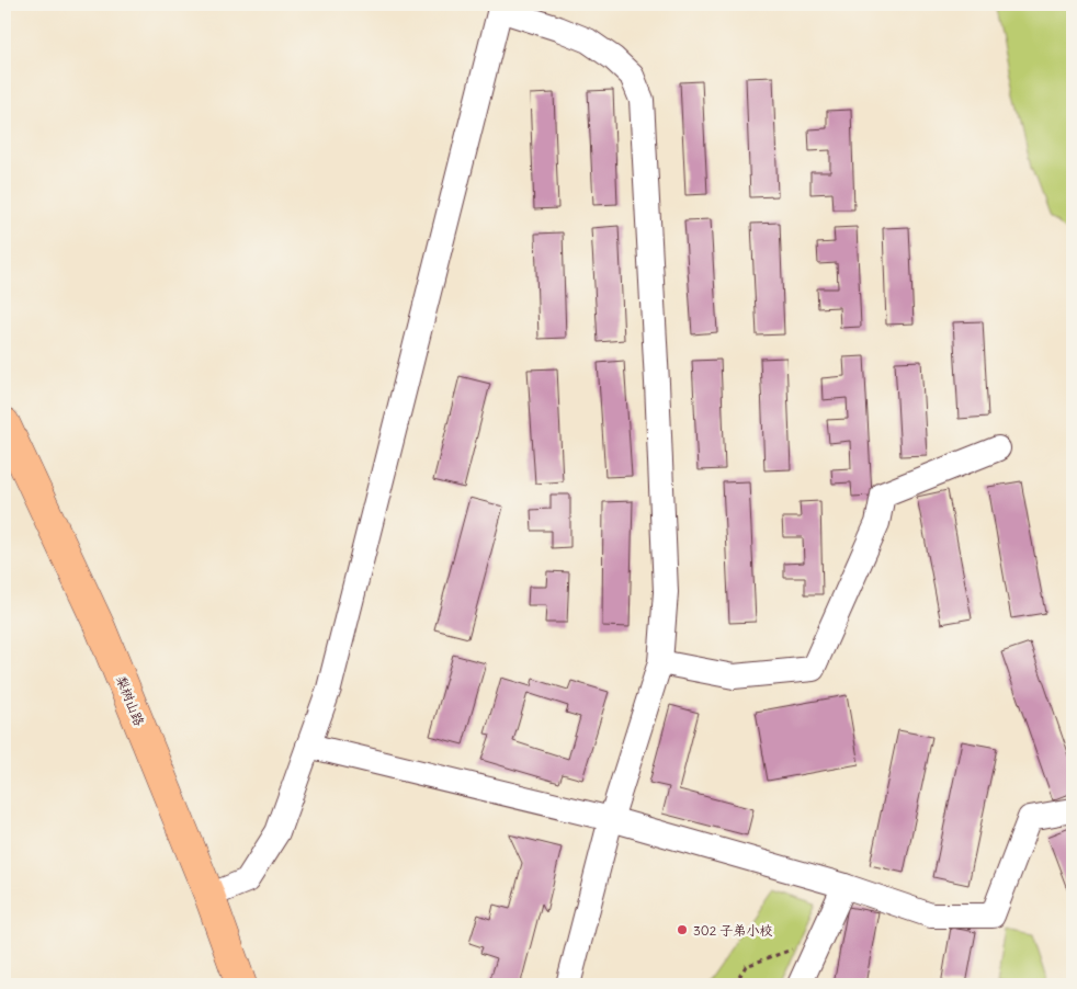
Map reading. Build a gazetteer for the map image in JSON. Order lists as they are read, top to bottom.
{
  "streets": {
    "main road": ["梨树山路"]
  },
  "places": ["302 子弟小校"]
}
